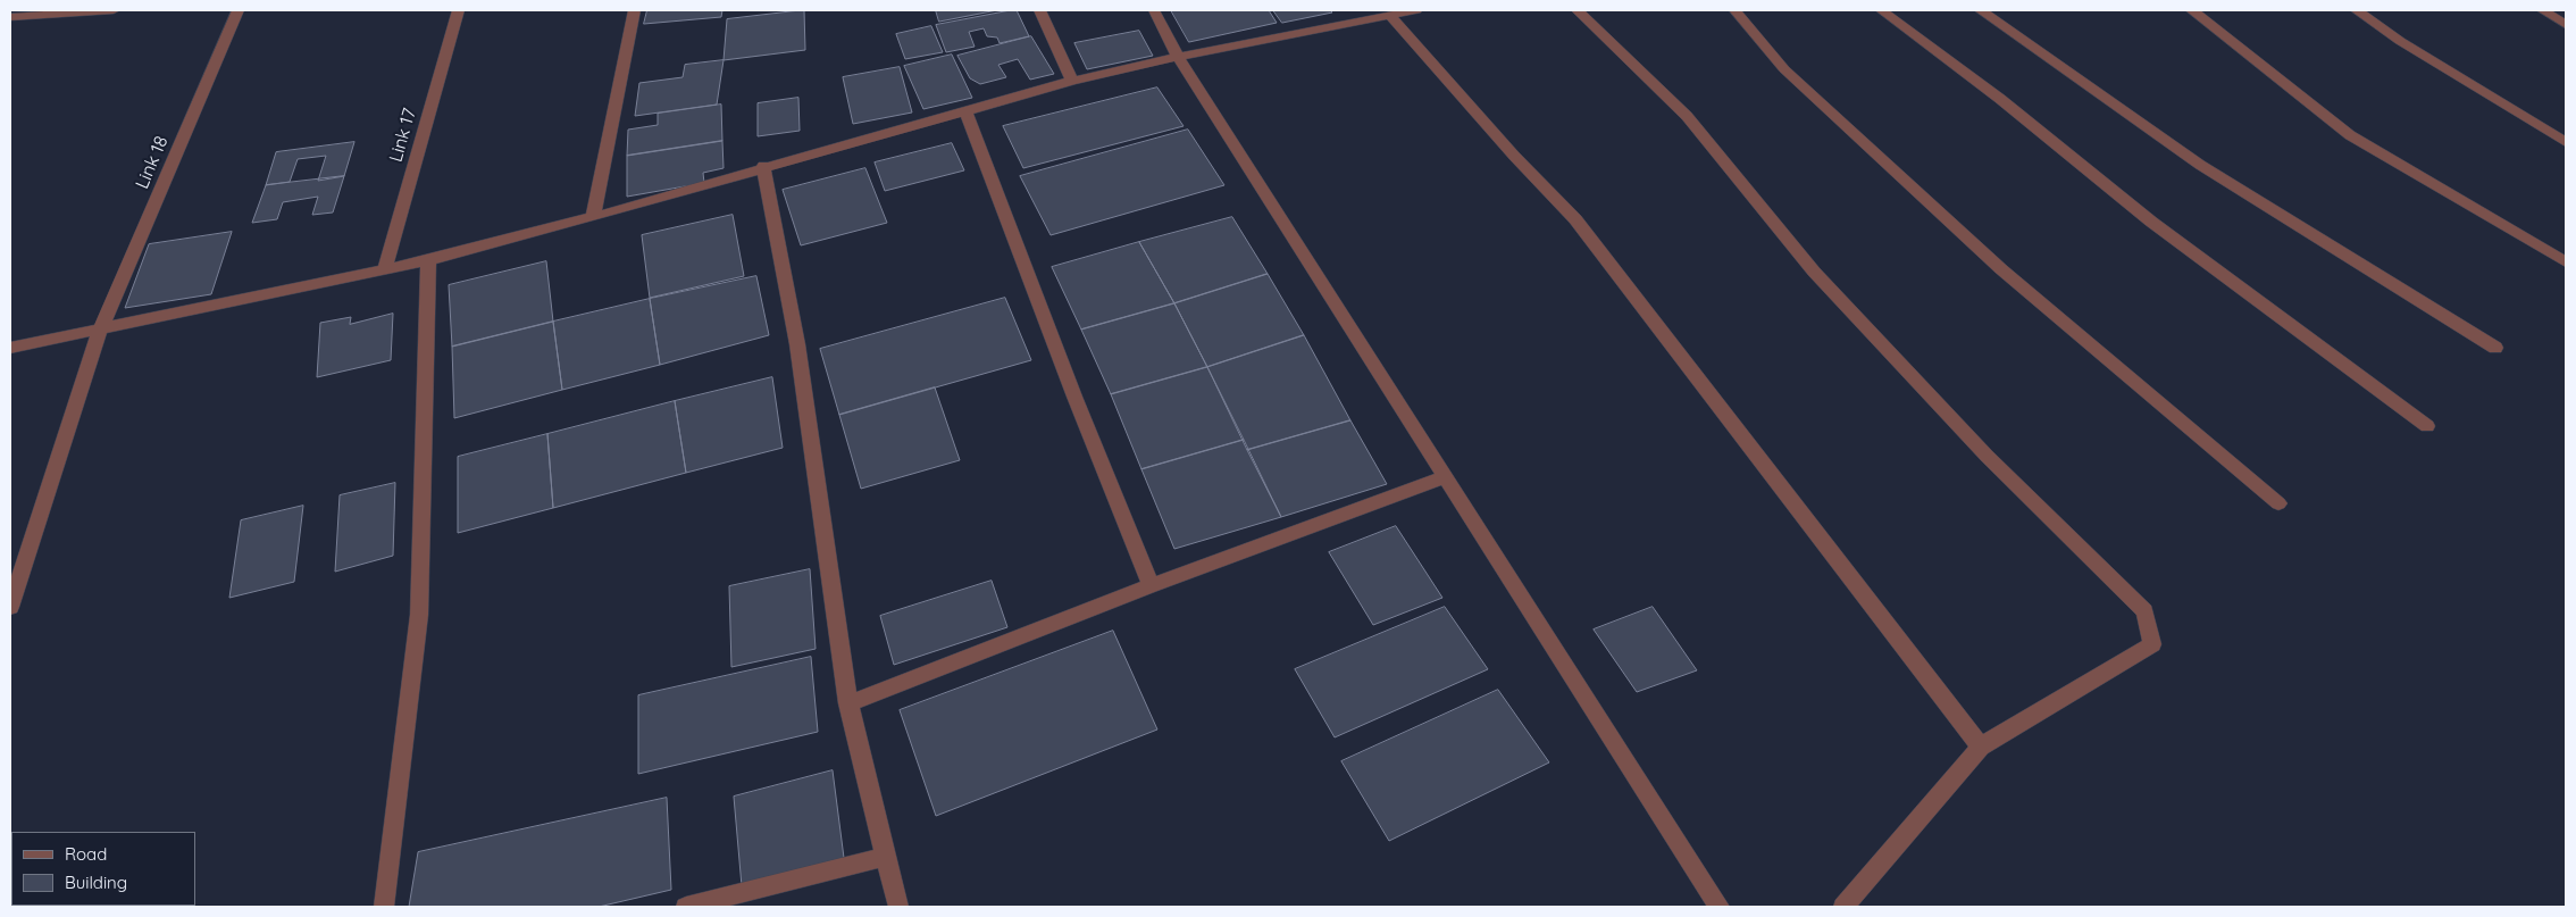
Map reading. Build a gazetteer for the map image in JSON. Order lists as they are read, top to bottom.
{
  "streets": {
    "street": ["Link 17", "Link 18"]
  },
  "legend": ["Road", "Building"]
}
